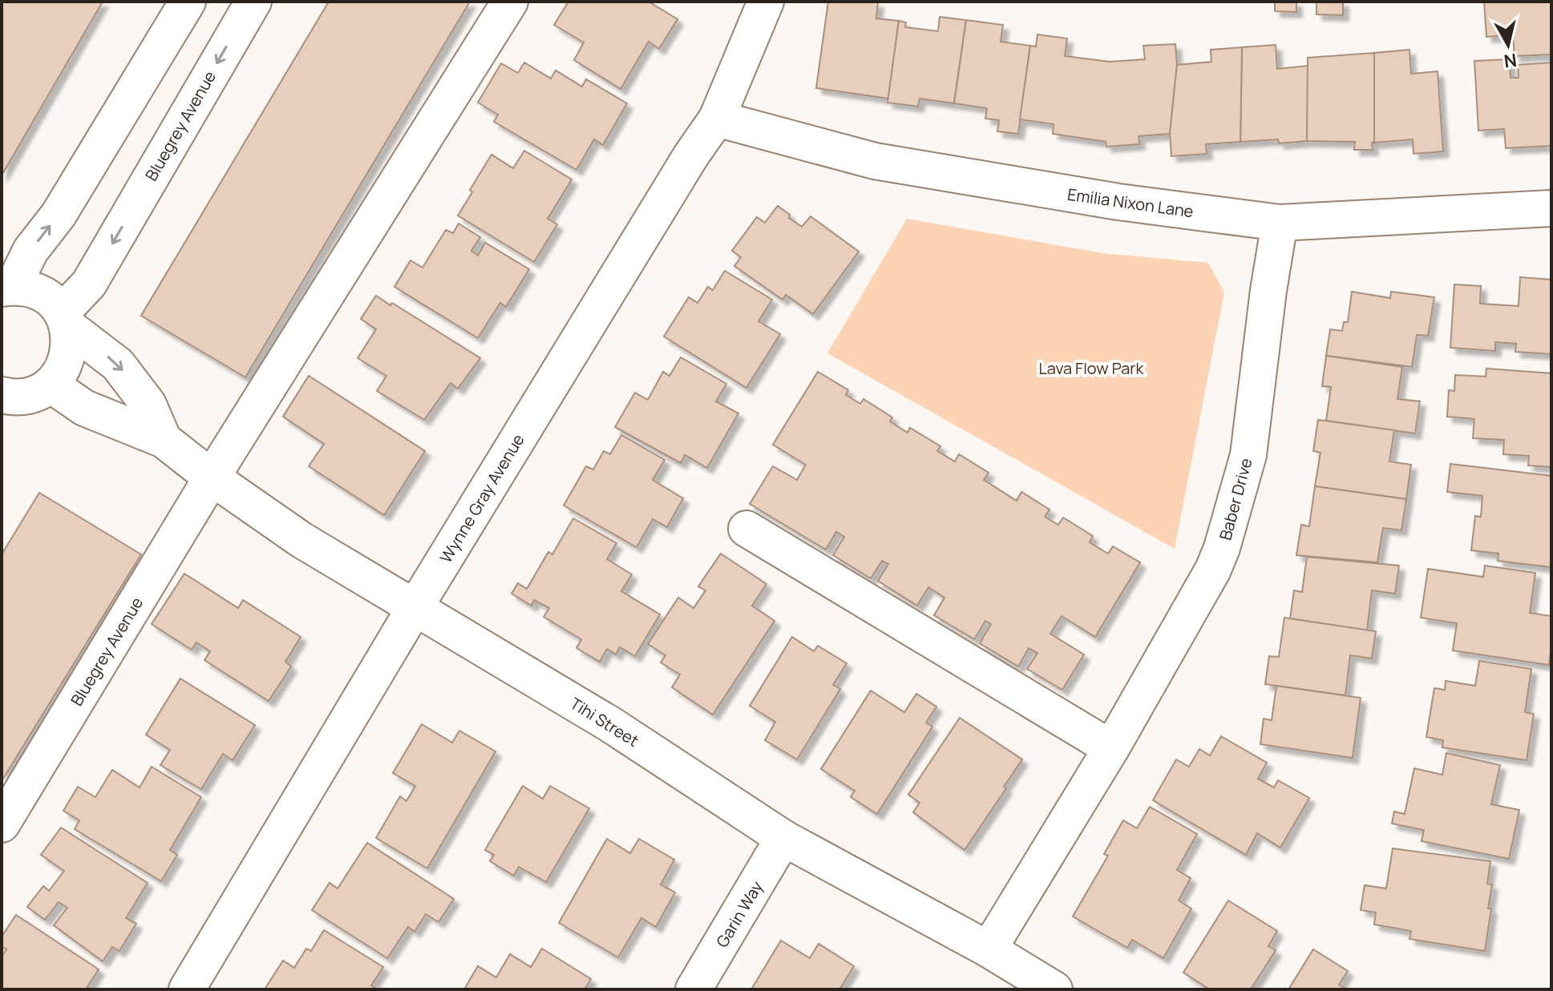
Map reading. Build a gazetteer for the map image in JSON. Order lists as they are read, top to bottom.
{
  "streets": {
    "street": [
      "Bluegrey Avenue",
      "Emilia Nixon Lane",
      "Wynne Gray Avenue",
      "Baber Drive",
      "Tihi Street",
      "Garin Way"
    ]
  },
  "crossings": [
    ["Bluegrey Avenue", "Tihi Street"],
    ["Emilia Nixon Lane", "Wynne Gray Avenue"],
    ["Emilia Nixon Lane", "Baber Drive"],
    ["Wynne Gray Avenue", "Tihi Street"],
    ["Baber Drive", "Tihi Street"],
    ["Tihi Street", "Garin Way"]
  ],
  "parks": ["Lava Flow Park"],
  "north": "bottom"
}
